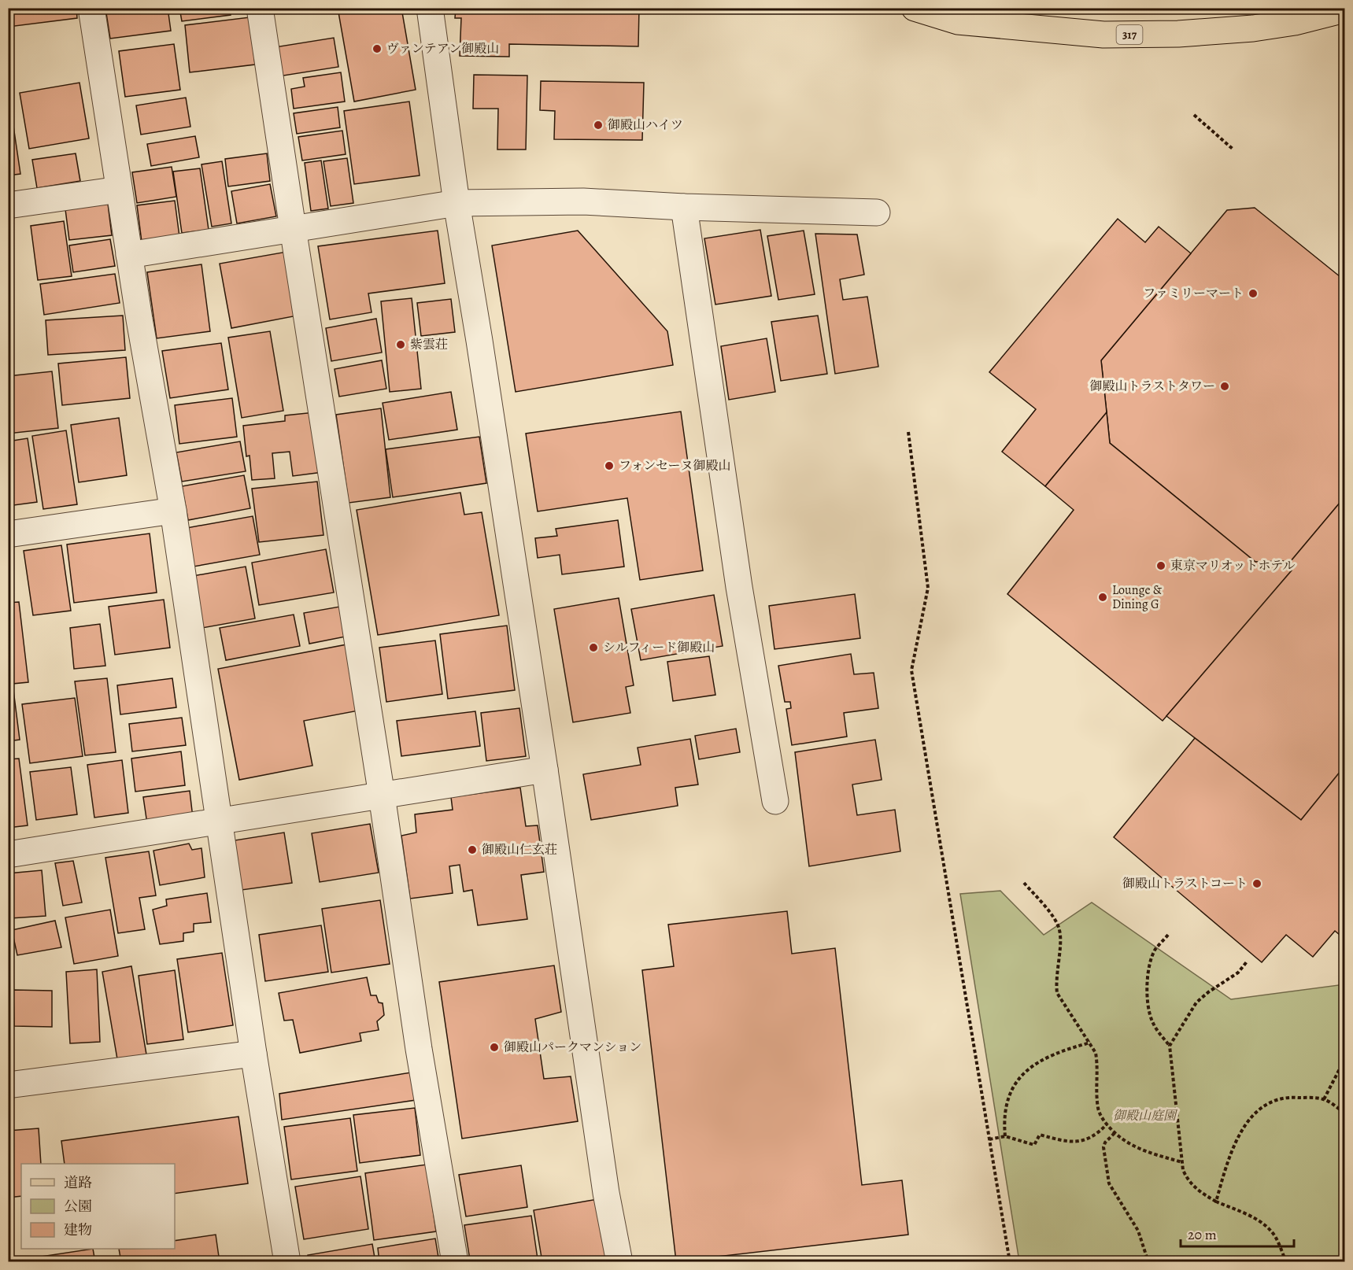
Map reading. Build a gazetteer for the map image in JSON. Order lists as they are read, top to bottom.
{
  "streets": {
    "main road": ["317"]
  },
  "parks": ["御殿山庭園"],
  "places": [
    "ヴァンテアン御殿山",
    "御殿山ハイツ",
    "ファミリーマート",
    "紫雲荘",
    "御殿山トラストタワー",
    "フォンセーヌ御殿山",
    "東京マリオットホテル",
    "Lounge & Dining G",
    "シルフィード御殿山",
    "御殿山仁玄荘",
    "御殿山トラストコート",
    "御殿山パークマンション"
  ],
  "legend": ["道路", "公園", "建物"],
  "scale_bar": "20 m"
}
